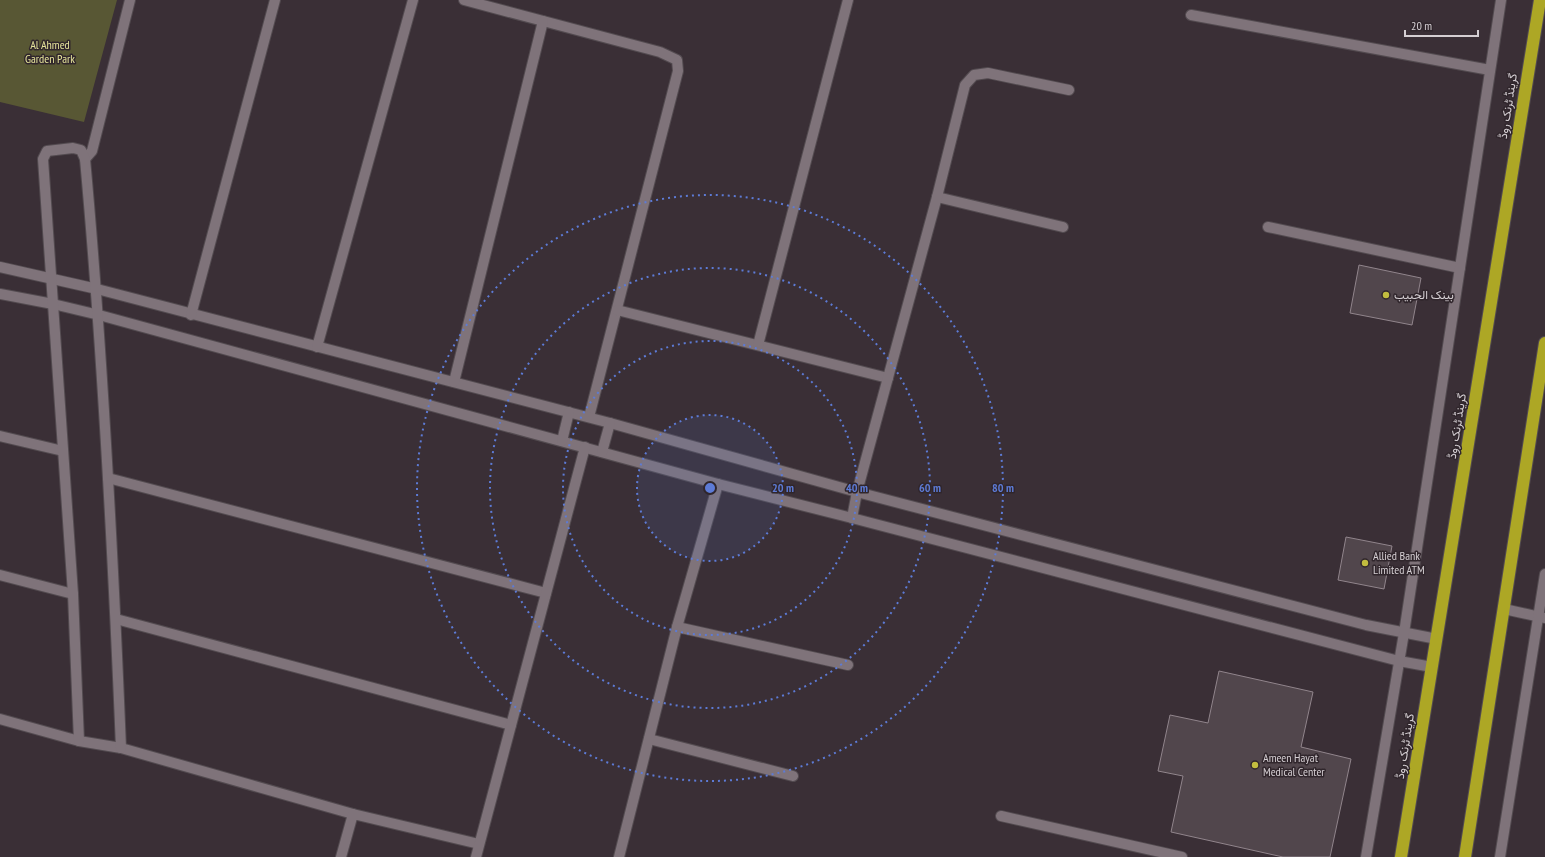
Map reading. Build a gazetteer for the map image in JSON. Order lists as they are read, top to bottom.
{
  "streets": {
    "highway": ["گرینڈ ٹرنک روڈ"]
  },
  "parks": ["Al Ahmed Garden Park"],
  "places": ["بينک الحبيب", "Allied Bank Limited ATM", "Ameen Hayat Medical Center"],
  "scale_bar": "20 m",
  "rings": [
    "20 m",
    "40 m",
    "60 m",
    "80 m"
  ]
}
